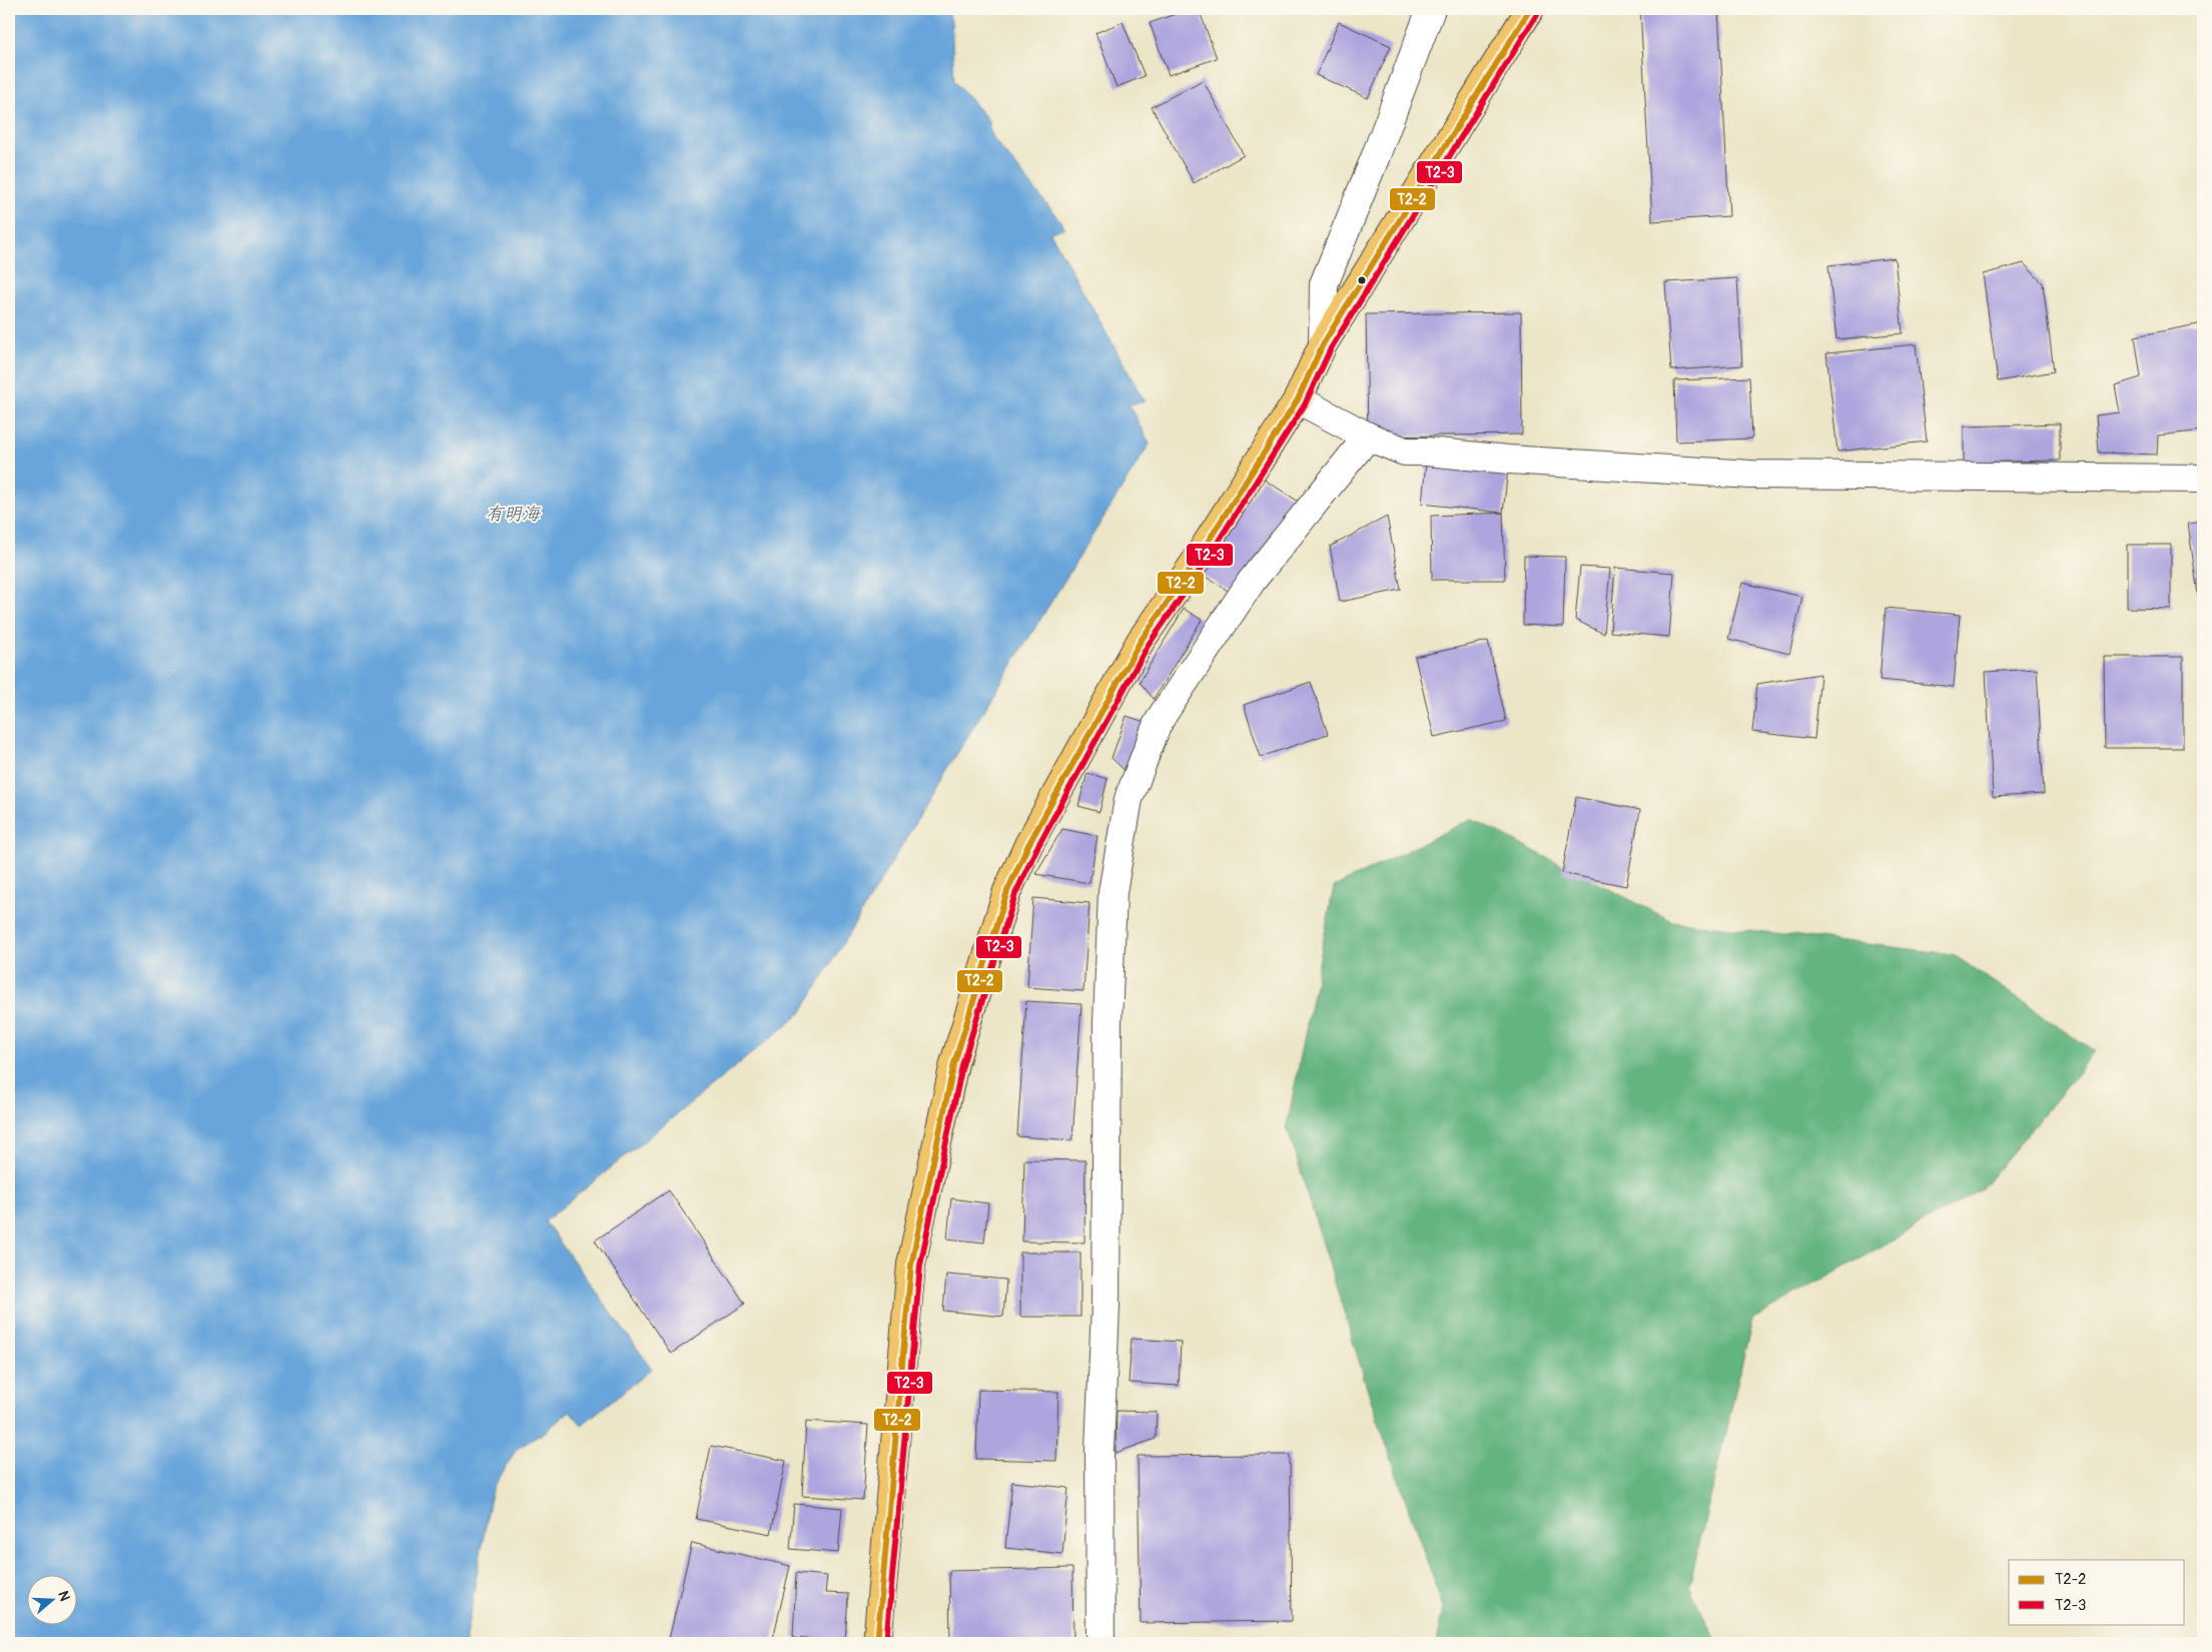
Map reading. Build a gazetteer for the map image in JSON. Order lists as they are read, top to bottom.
{
  "water": ["有明海"],
  "lines": ["transit line T2-2", "transit line T2-3"],
  "legend": ["T2-2", "T2-3"],
  "north": "right"
}
